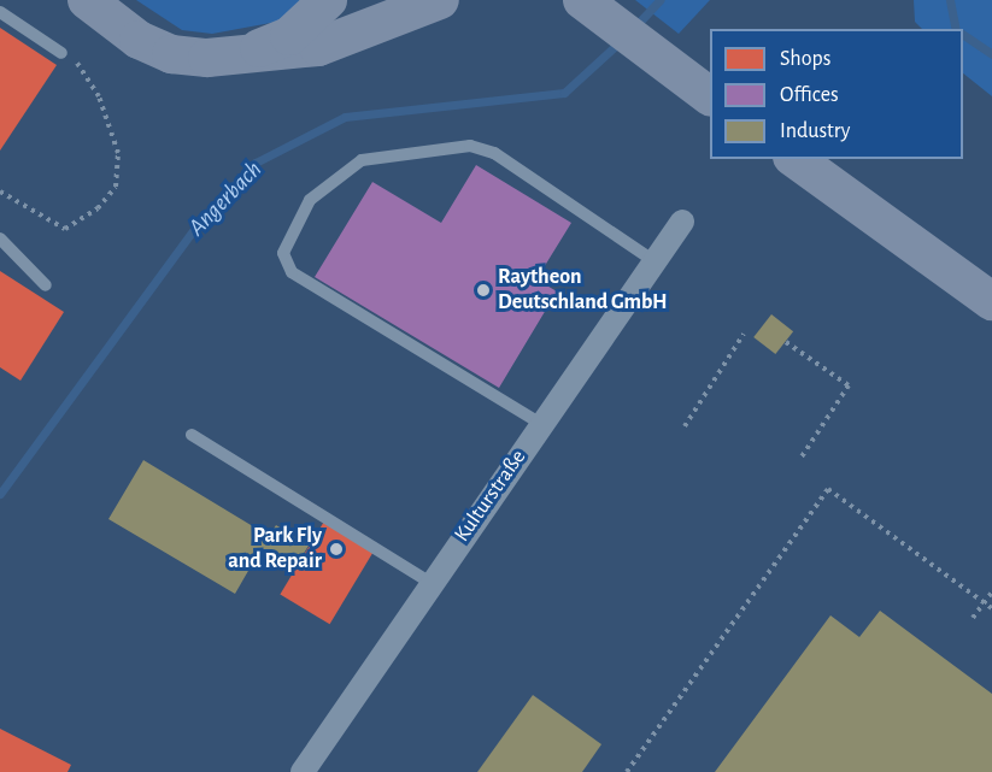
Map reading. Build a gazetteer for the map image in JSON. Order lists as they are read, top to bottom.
{
  "streets": {
    "street": ["Kulturstraße"]
  },
  "water": ["Angerbach"],
  "places": ["Raytheon Deutschland GmbH", "Park Fly and Repair"],
  "legend": ["Shops", "Offices", "Industry"]
}
